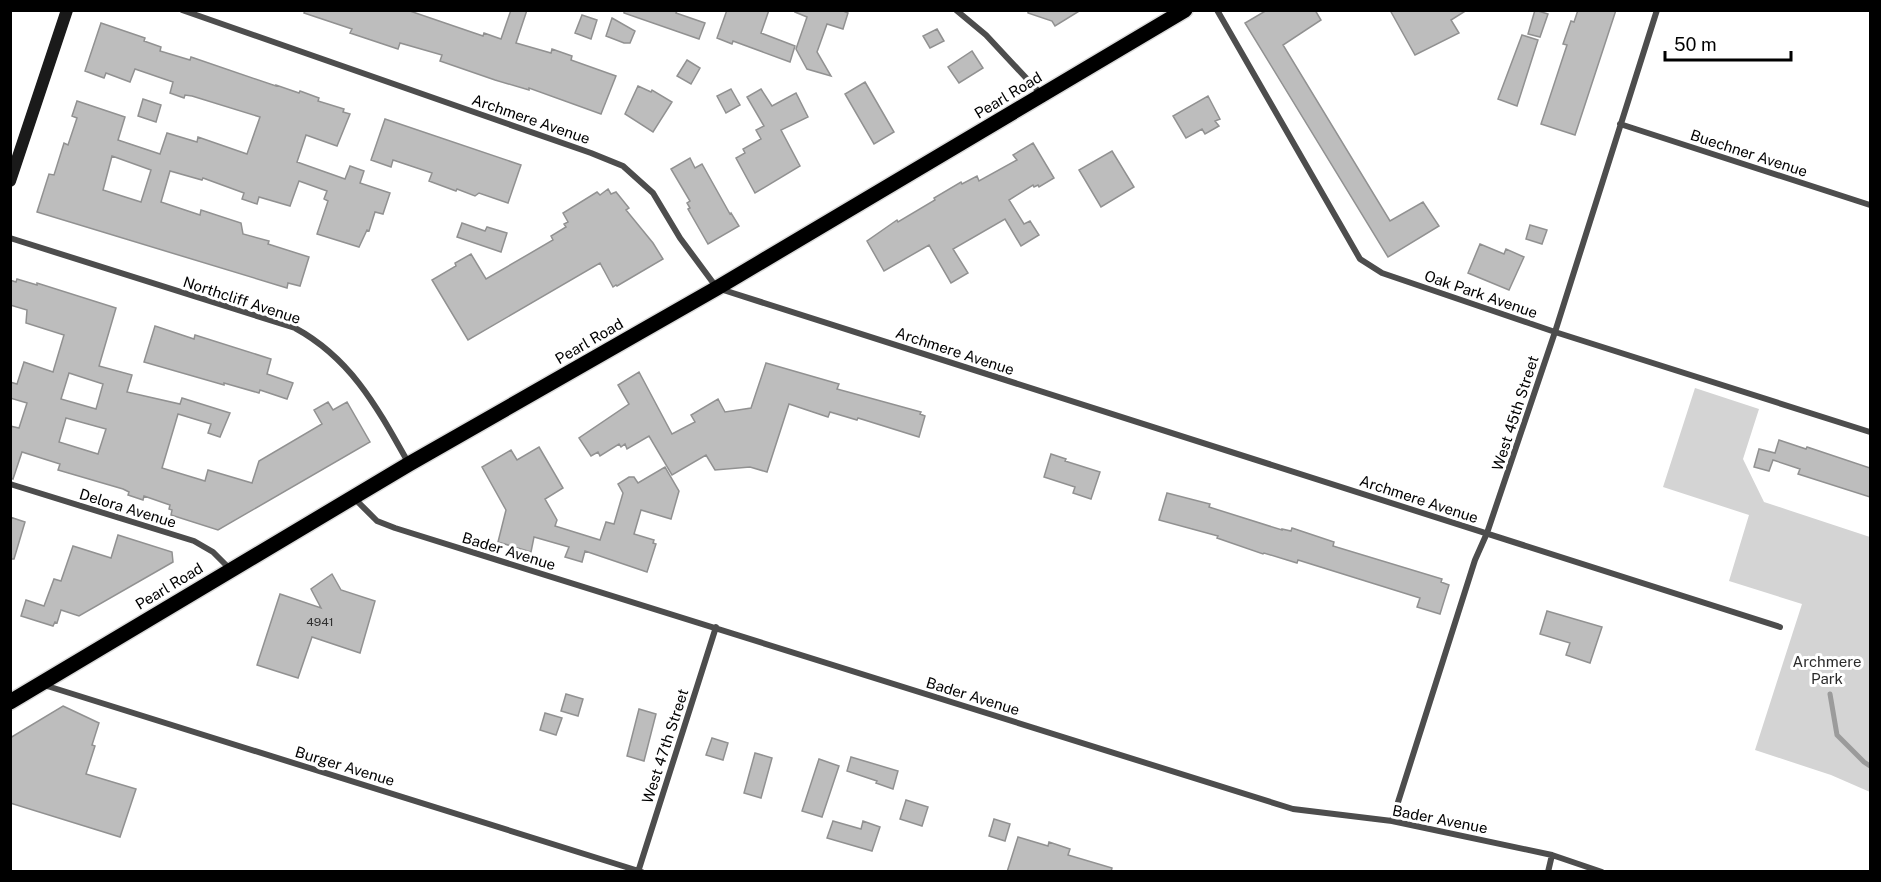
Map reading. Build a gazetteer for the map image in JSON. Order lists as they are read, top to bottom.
{
  "streets": {
    "main road": ["Pearl Road"],
    "street": [
      "Archmere Avenue",
      "Buechner Avenue",
      "Oak Park Avenue",
      "Northcliff Avenue",
      "West 45th Street",
      "Delora Avenue",
      "Bader Avenue",
      "West 47th Street",
      "Burger Avenue"
    ]
  },
  "crossings": [
    ["Pearl Road", "Archmere Avenue"],
    ["Pearl Road", "Northcliff Avenue"],
    ["Pearl Road", "Delora Avenue"],
    ["Pearl Road", "Bader Avenue"],
    ["Pearl Road", "Burger Avenue"],
    ["Archmere Avenue", "West 45th Street"],
    ["Buechner Avenue", "West 45th Street"],
    ["Oak Park Avenue", "West 45th Street"],
    ["West 45th Street", "Bader Avenue"],
    ["Bader Avenue", "West 47th Street"],
    ["West 47th Street", "Burger Avenue"]
  ],
  "parks": ["Archmere Park"],
  "house_numbers": ["4941"],
  "scale_bar": "50 m"
}
